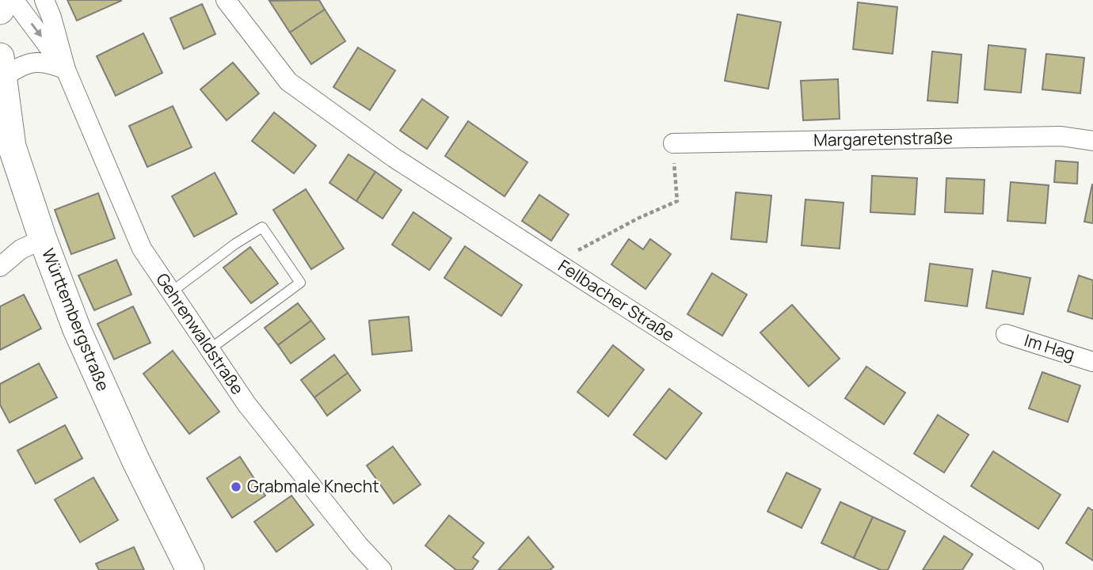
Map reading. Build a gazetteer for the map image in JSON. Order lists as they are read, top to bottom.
{
  "streets": {
    "street": [
      "Margaretenstraße",
      "Fellbacher Straße",
      "Württembergstraße",
      "Gehrenwaldstraße",
      "Im Hag"
    ]
  },
  "places": ["Grabmale Knecht"]
}
